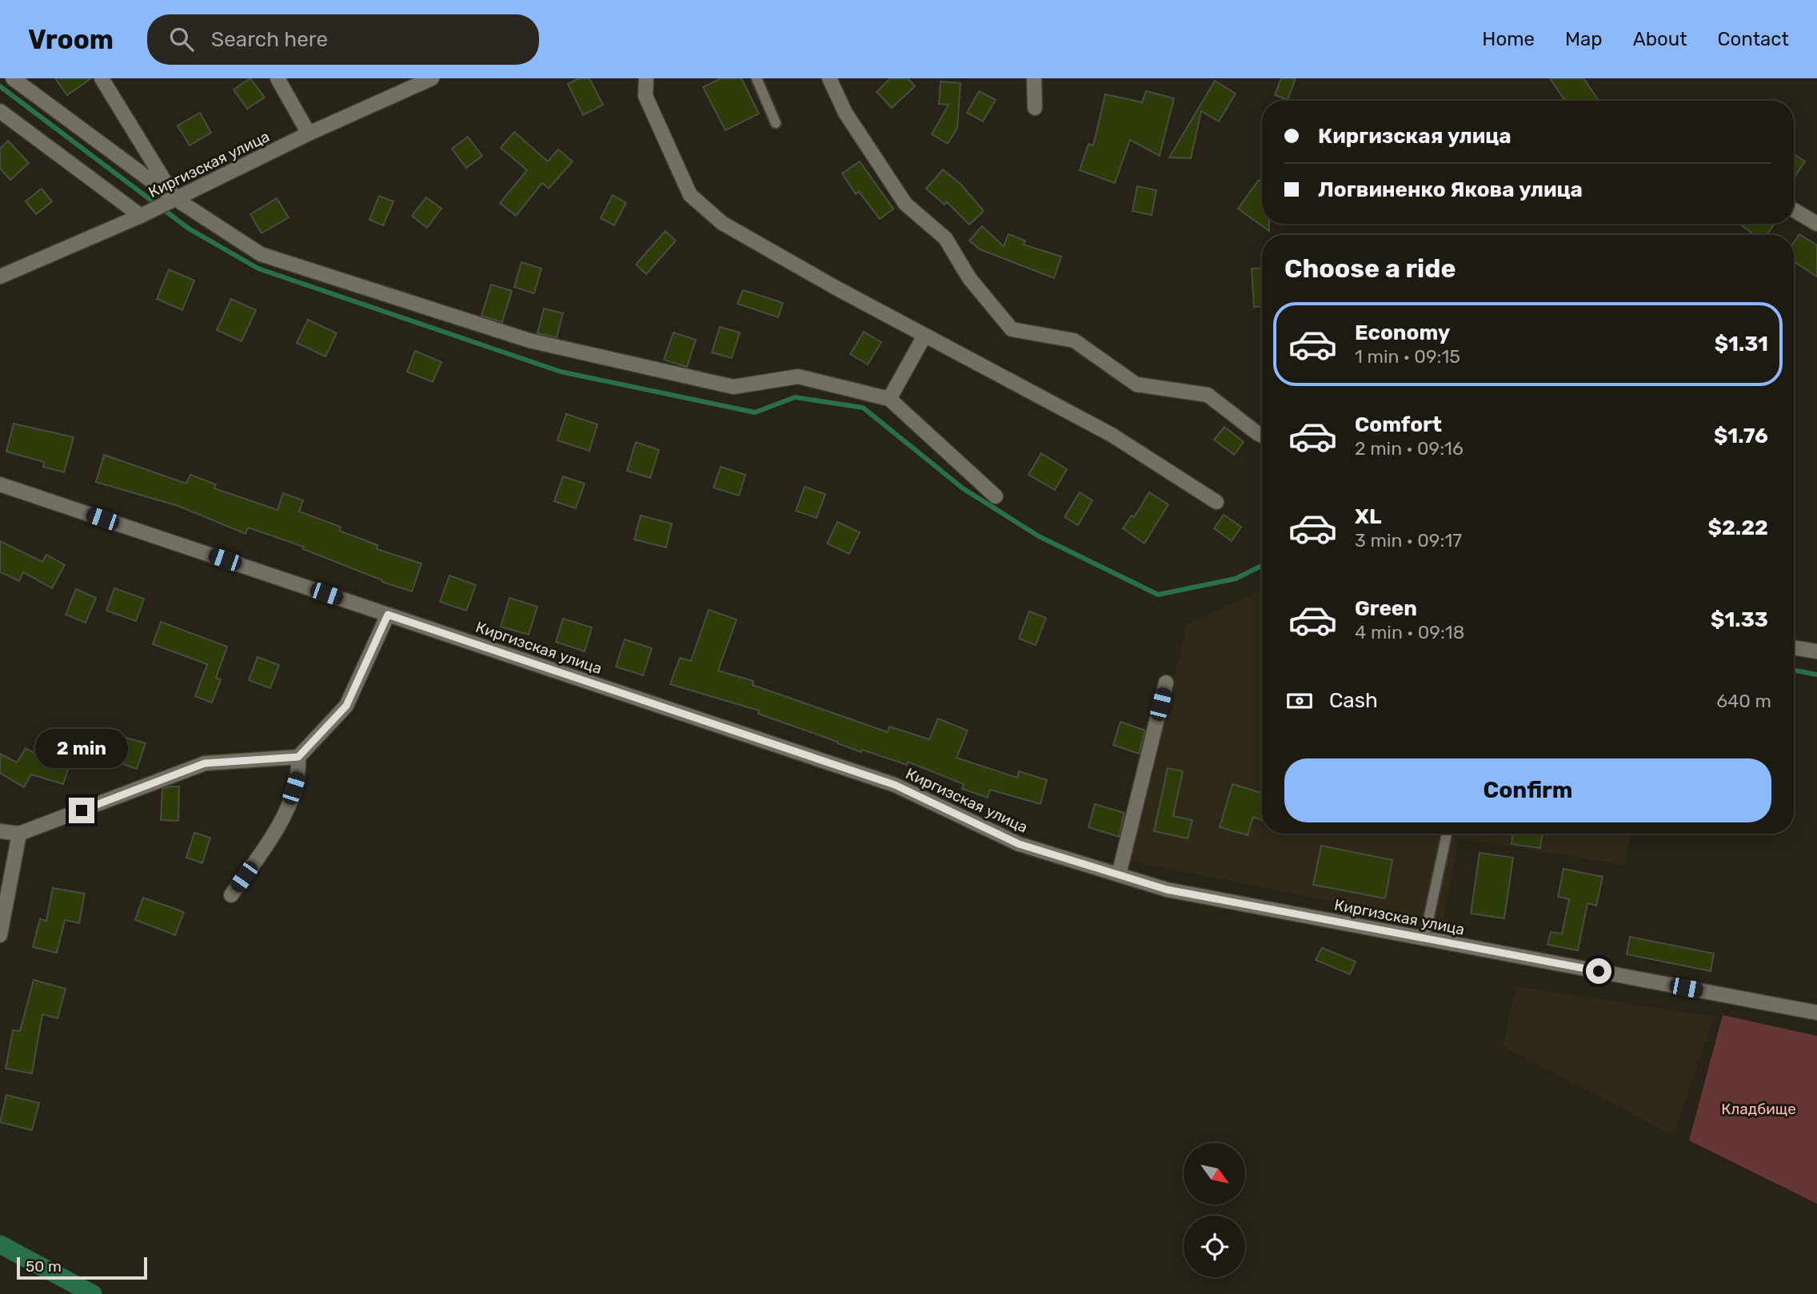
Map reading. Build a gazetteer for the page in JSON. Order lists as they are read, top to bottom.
{
  "streets": {
    "street": ["Киргизская улица"]
  },
  "parks": ["Кладбище"],
  "scale_bar": "50 m",
  "north": "bottom right",
  "page": {
    "header": "Vroom",
    "search": "Search here",
    "nav": [
      "Home",
      "Map",
      "About",
      "Contact"
    ],
    "banner": ["Киргизская улица", "Логвиненко Якова улица"],
    "heading": "Choose a ride",
    "list": [
      {
        "name": "Economy",
        "note": "1 min · 09:15",
        "value": "$1.31"
      },
      {
        "name": "Comfort",
        "note": "2 min · 09:16",
        "value": "$1.76"
      },
      {
        "name": "XL",
        "note": "3 min · 09:17",
        "value": "$2.22"
      },
      {
        "name": "Green",
        "note": "4 min · 09:18",
        "value": "$1.33"
      }
    ],
    "pay": ["Cash", "640 m"],
    "bubble": "2 min",
    "buttons": "Confirm",
    "scale": "50 m"
  }
}
